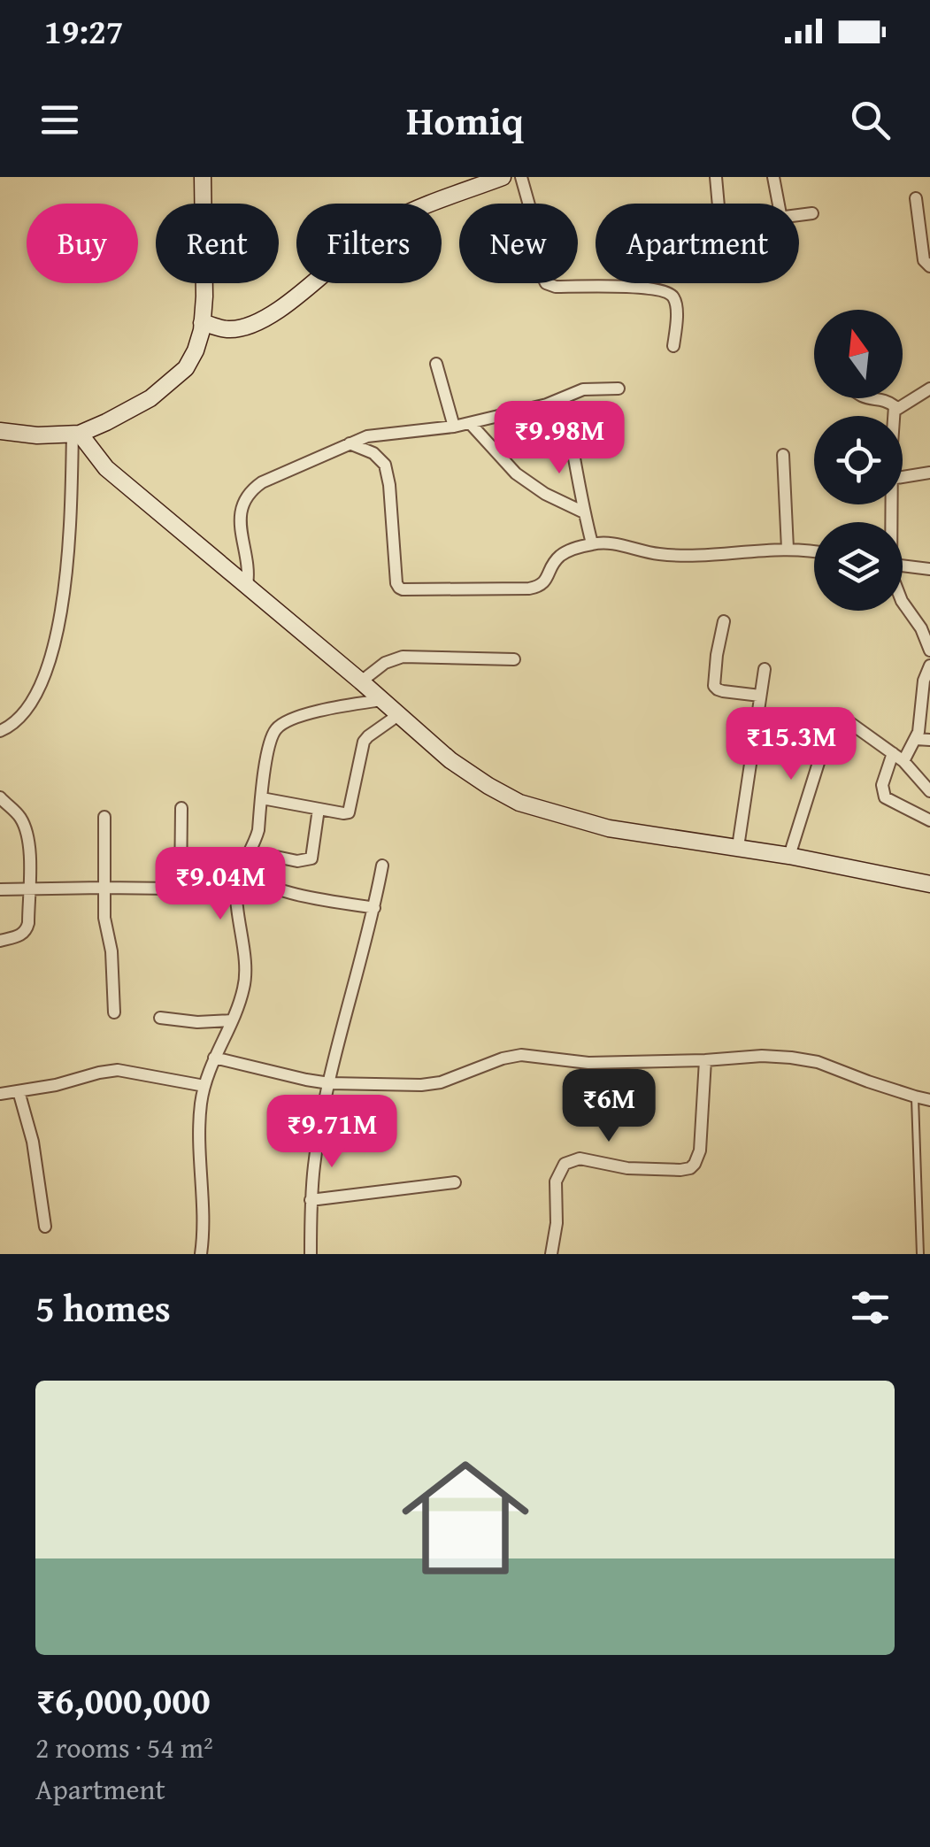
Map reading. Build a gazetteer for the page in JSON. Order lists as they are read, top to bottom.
{
  "north": "top",
  "page": {
    "status": "19:27",
    "header": "Homiq",
    "chip": [
      "Buy",
      "Rent",
      "Filters",
      "New",
      "Apartment"
    ],
    "price": [
      "₹9.98M",
      "₹15.3M",
      "₹9.04M",
      "₹6M",
      "₹9.71M"
    ],
    "heading": "5 homes",
    "list": [
      {
        "name": "₹6,000,000",
        "note": "2 rooms · 54 m² · Apartment"
      }
    ]
  }
}
